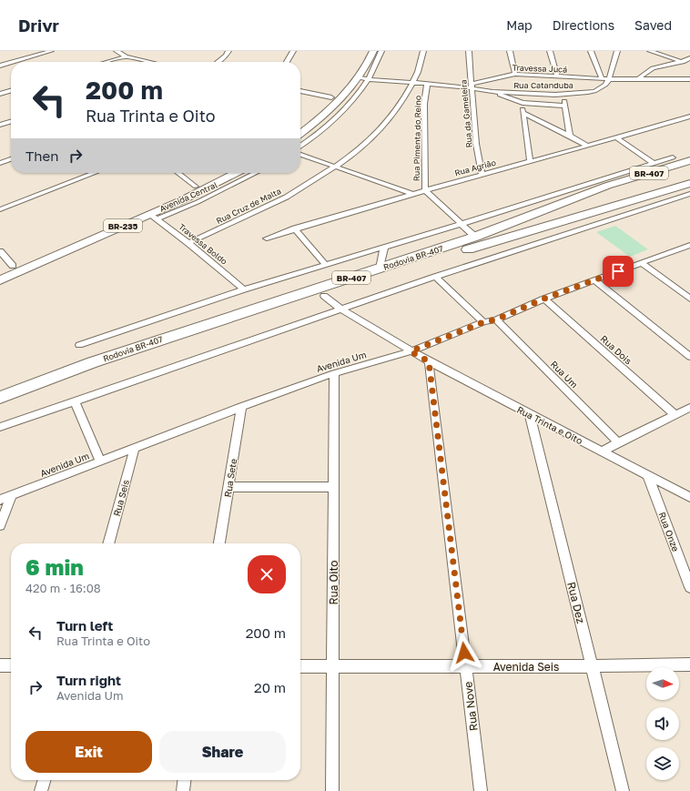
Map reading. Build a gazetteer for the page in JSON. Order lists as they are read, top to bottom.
{
  "streets": {
    "highway": ["BR-407", "Rodovia BR-407"],
    "main road": ["BR-235"],
    "street": [
      "Travessa Jucá",
      "Rua Catanduba",
      "Rua da Gameleira",
      "Rua Pimenta do Reino",
      "Rua Agrião",
      "Avenida Central",
      "Rua Cruz de Malta",
      "Travessa Boldo",
      "Rua Dois",
      "Avenida Um",
      "Rua Um",
      "Rua Trinta e Oito",
      "Rua Sete",
      "Rua Seis",
      "Rua Onze",
      "Rua Oito",
      "Rua Dez",
      "Avenida Seis",
      "Rua Nove"
    ]
  },
  "crossings": [
    ["Travessa Jucá", "Rua Catanduba"],
    ["Travessa Jucá", "Rua da Gameleira"],
    ["Travessa Jucá", "Rua Pimenta do Reino"],
    ["Travessa Jucá", "Rua Cruz de Malta"],
    ["Rua Catanduba", "Rua da Gameleira"],
    ["Rua da Gameleira", "Rua Agrião"],
    ["Rua Pimenta do Reino", "Rua Agrião"],
    ["Rua Pimenta do Reino", "Rodovia BR-407"],
    ["BR-407", "Rodovia BR-407"],
    ["BR-407", "Rua Trinta e Oito"],
    ["Avenida Central", "BR-235"],
    ["Avenida Central", "Travessa Boldo"],
    ["Rua Cruz de Malta", "Travessa Boldo"],
    ["BR-235", "Travessa Boldo"],
    ["Rodovia BR-407", "Rua Trinta e Oito"],
    ["Rua Dois", "Avenida Um"],
    ["Avenida Um", "Rua Um"],
    ["Avenida Um", "Rua Trinta e Oito"],
    ["Avenida Um", "Rua Sete"],
    ["Avenida Um", "Rua Seis"],
    ["Avenida Um", "Rua Oito"],
    ["Rua Trinta e Oito", "Rua Onze"],
    ["Rua Trinta e Oito", "Rua Dez"],
    ["Rua Trinta e Oito", "Rua Nove"],
    ["Rua Oito", "Avenida Seis"],
    ["Rua Dez", "Avenida Seis"],
    ["Avenida Seis", "Rua Nove"]
  ],
  "north": "right",
  "page": {
    "header": "Drivr",
    "nav": ["Map", "Directions", "Saved"],
    "turn": ["200 m", "Rua Trinta e Oito"],
    "then": "Then",
    "heading": ["6 min", "420 m · 16:08"],
    "list": [
      {
        "name": "Turn left",
        "note": "Rua Trinta e Oito",
        "value": "200 m"
      },
      {
        "name": "Turn right",
        "note": "Avenida Um",
        "value": "20 m"
      }
    ],
    "buttons": ["Exit", "Share"]
  }
}
